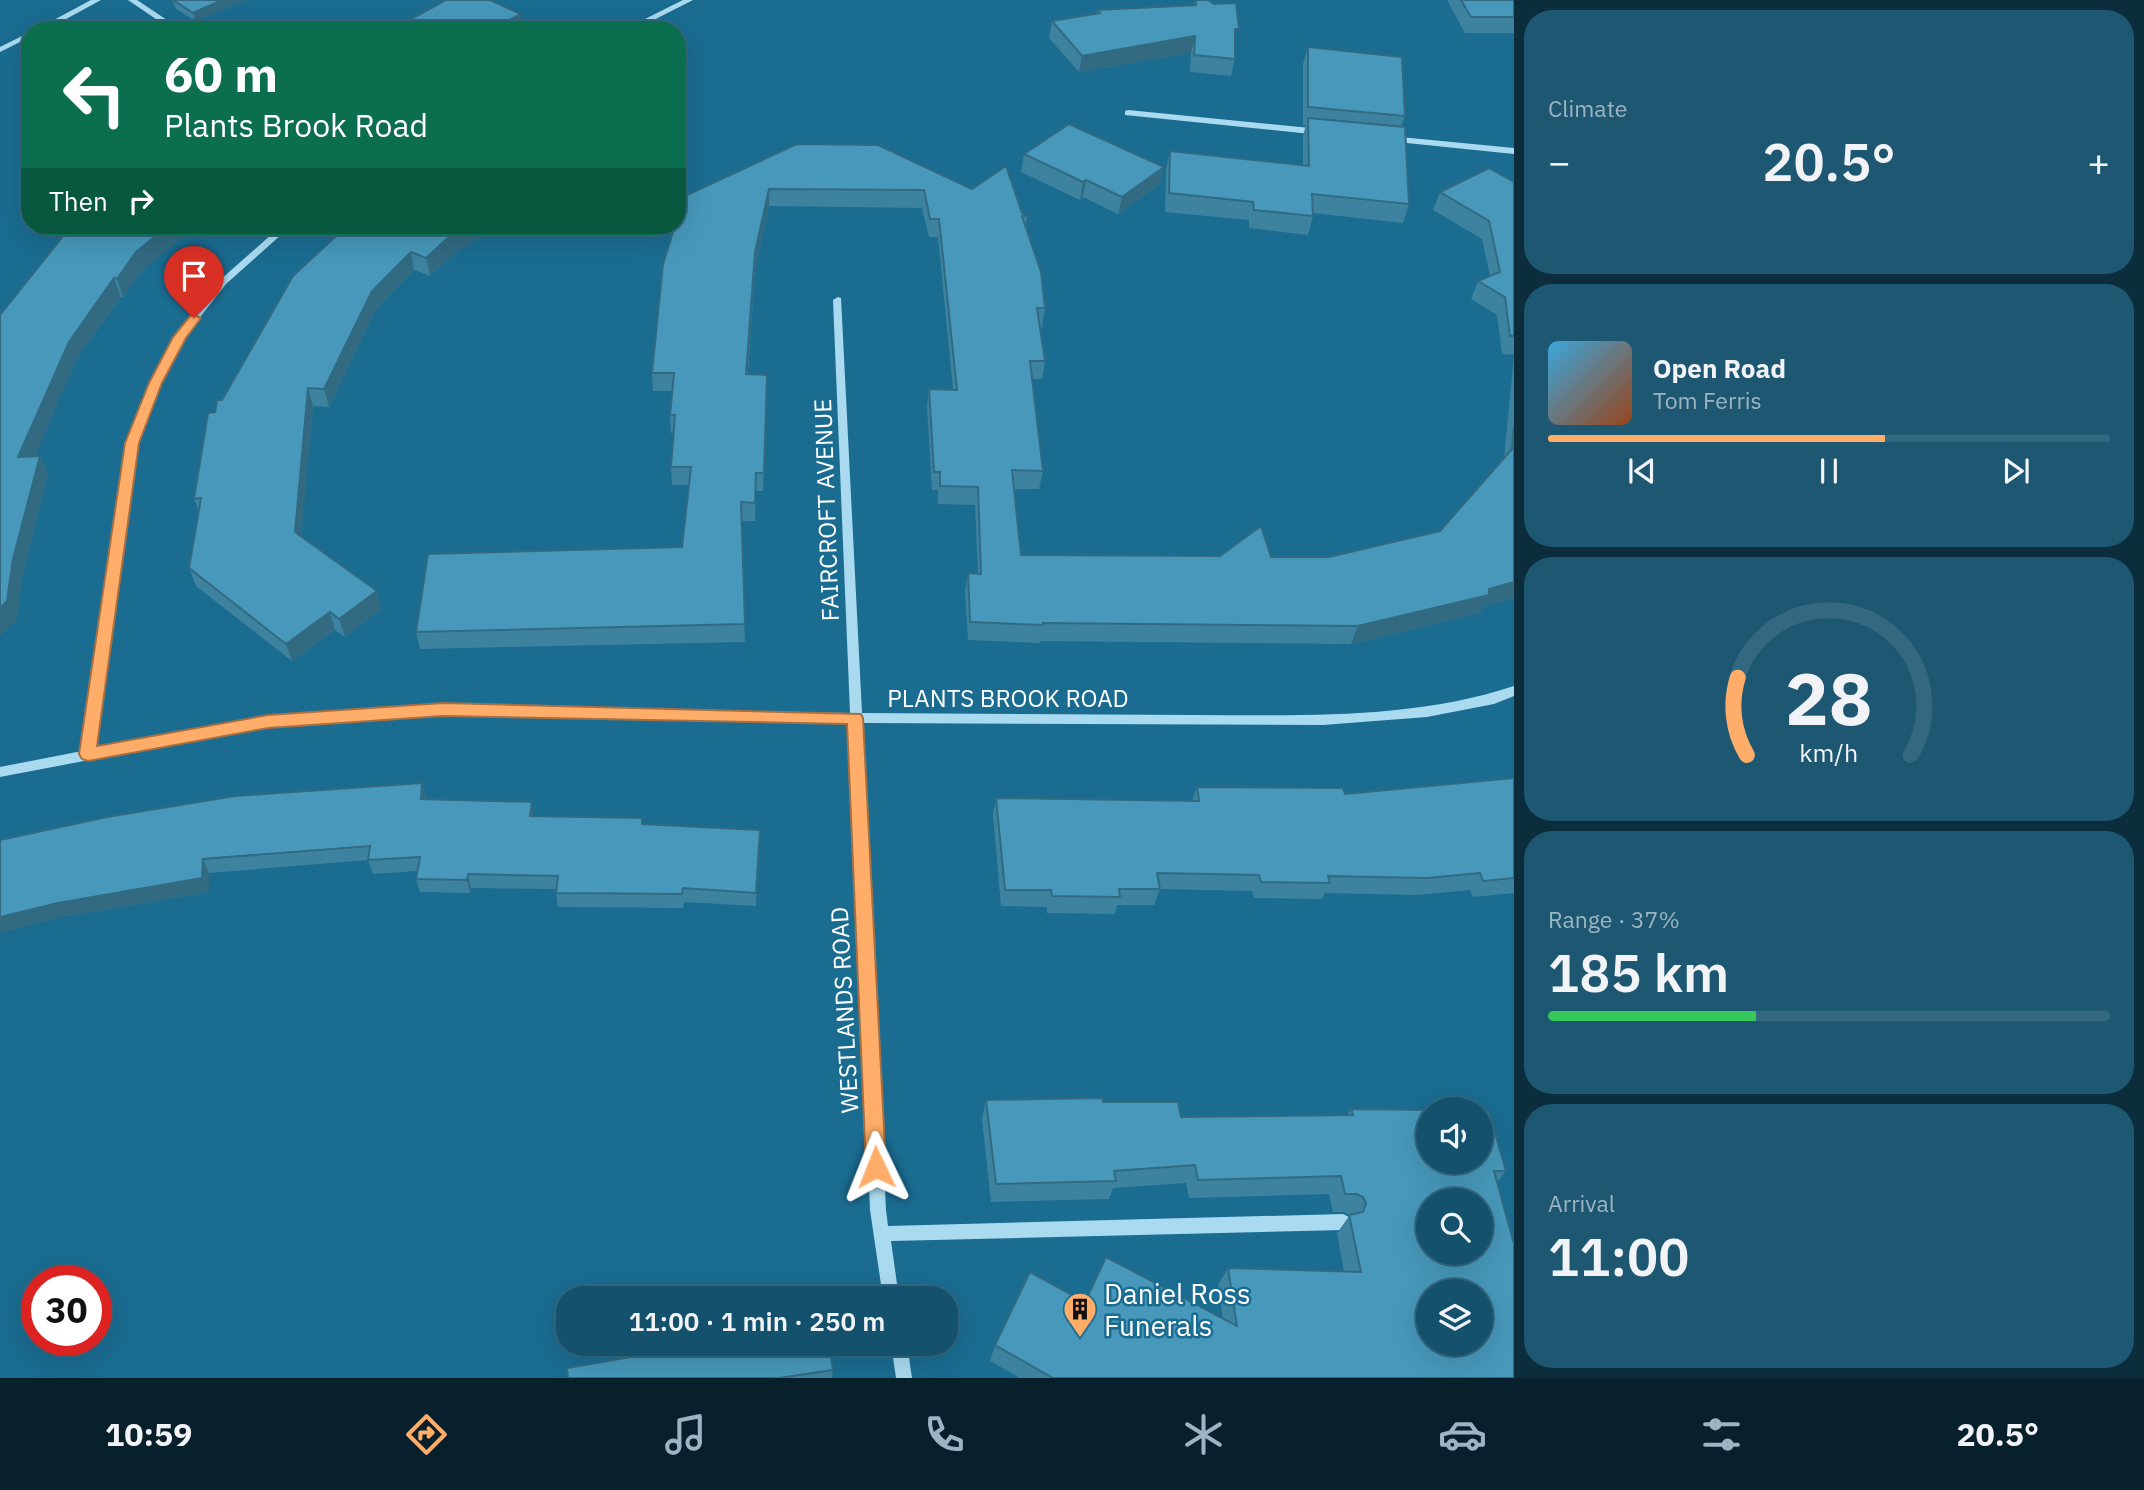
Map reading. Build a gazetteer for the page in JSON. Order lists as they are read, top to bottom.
{
  "streets": {
    "street": ["FAIRCROFT AVENUE", "PLANTS BROOK ROAD", "WESTLANDS ROAD"]
  },
  "crossings": [
    ["FAIRCROFT AVENUE", "PLANTS BROOK ROAD"],
    ["FAIRCROFT AVENUE", "WESTLANDS ROAD"],
    ["PLANTS BROOK ROAD", "WESTLANDS ROAD"]
  ],
  "places": {
    "building": ["Daniel Ross Funerals"]
  },
  "page": {
    "tile": [
      "Climate",
      ["Range · 37%", "185 km"],
      ["Arrival", "11:00"]
    ],
    "turn": ["60 m", "Plants Brook Road"],
    "heat": ["−", "20.5°", "+"],
    "then": "Then",
    "song": ["Open Road", "Tom Ferris"],
    "limit": "30",
    "trip": "11:00 · 1 min · 250 m",
    "tabs": ["10:59", "20.5°"],
    "gauge": ["28", "km/h"]
  }
}
